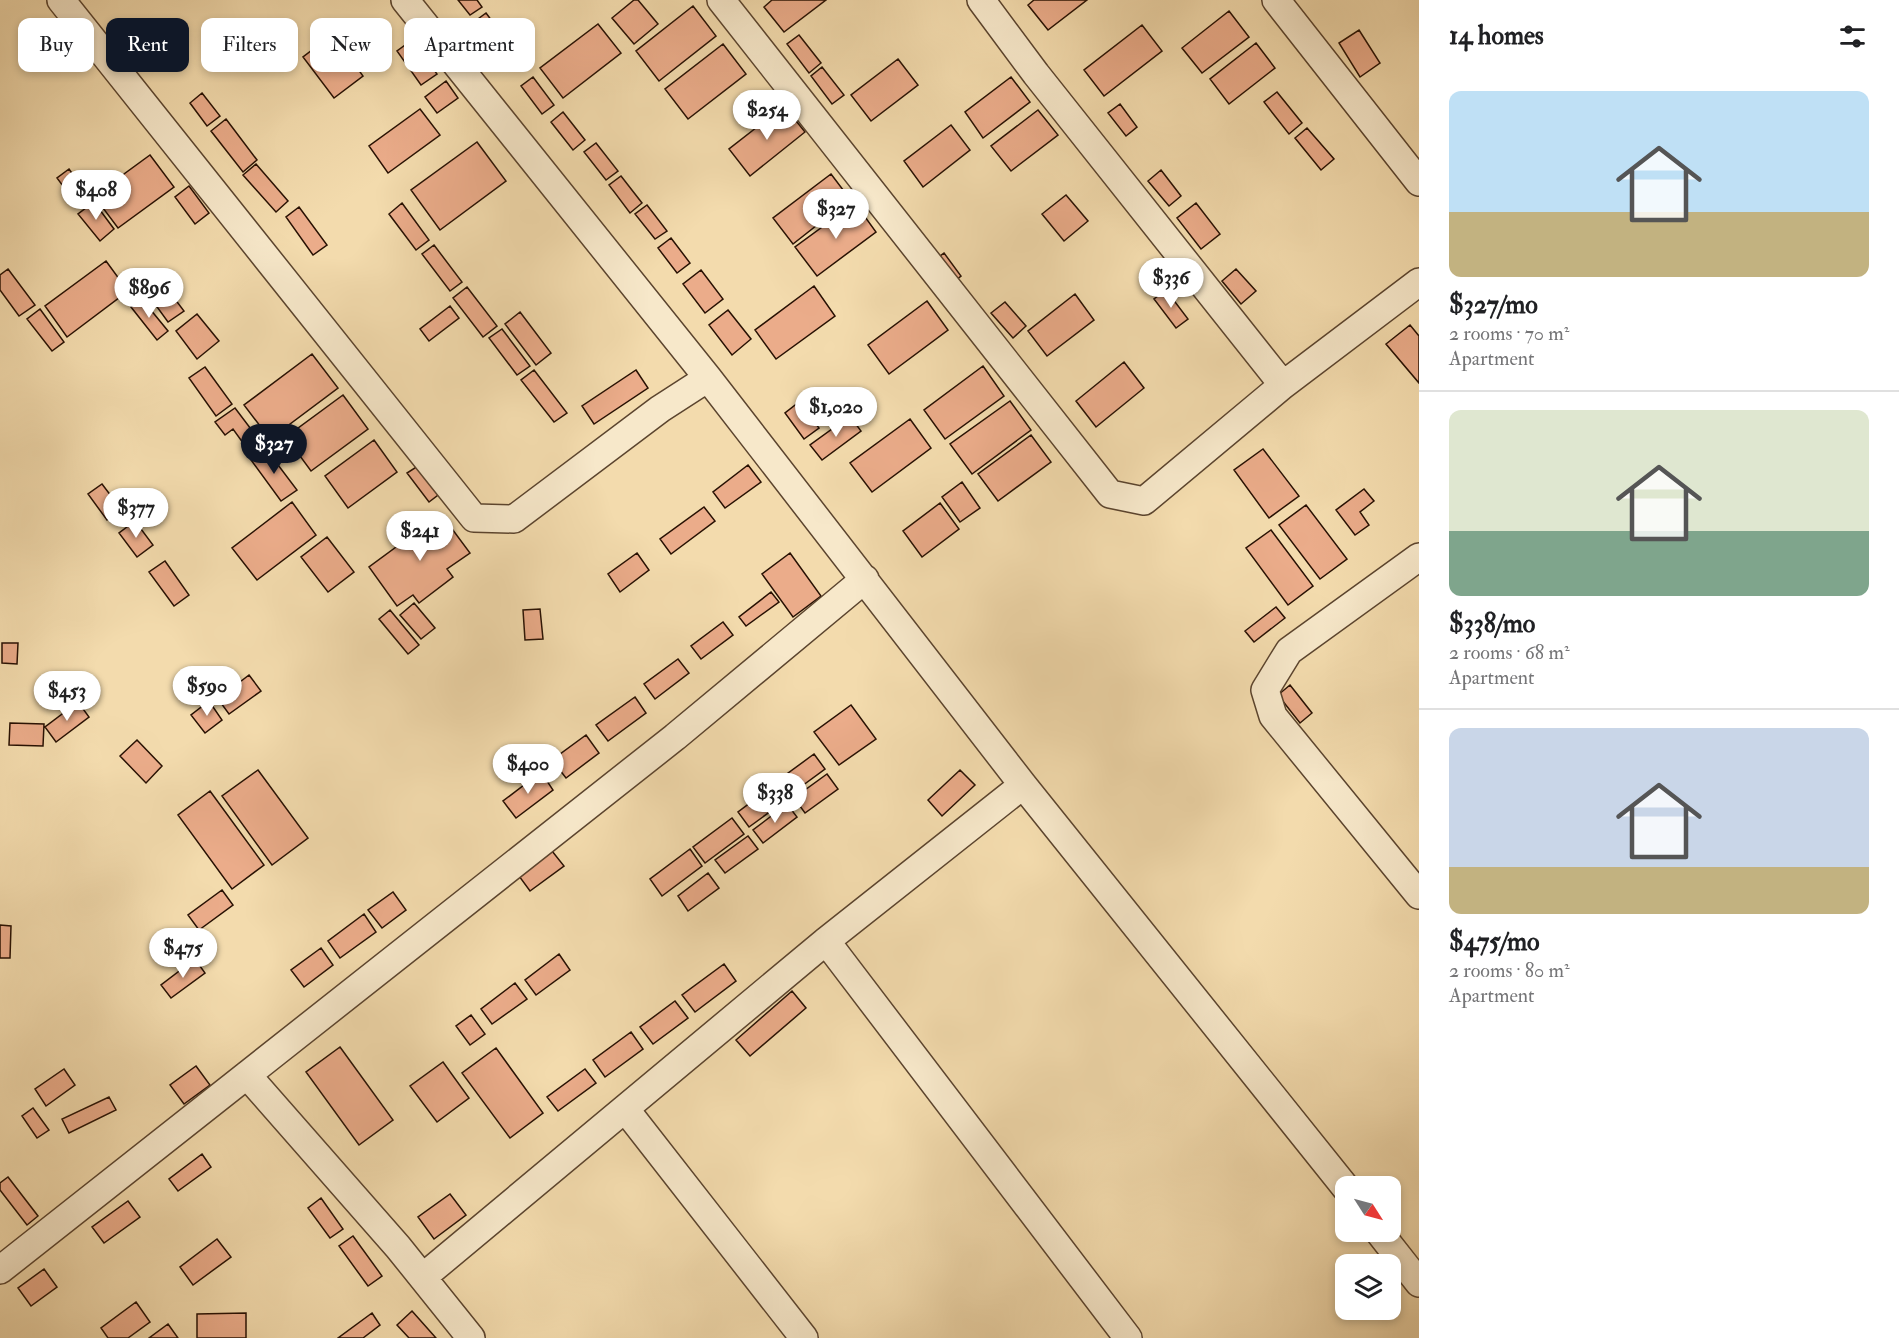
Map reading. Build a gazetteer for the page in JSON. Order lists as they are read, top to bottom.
{
  "north": "bottom right",
  "page": {
    "heading": "14 homes",
    "chip": [
      "Buy",
      "Rent",
      "Filters",
      "New",
      "Apartment"
    ],
    "list": [
      {
        "name": "$327/mo",
        "note": "2 rooms · 70 m² · Apartment"
      },
      {
        "name": "$338/mo",
        "note": "2 rooms · 68 m² · Apartment"
      },
      {
        "name": "$475/mo",
        "note": "2 rooms · 80 m² · Apartment"
      }
    ],
    "price": [
      "$254",
      "$408",
      "$327",
      "$336",
      "$896",
      "$1,020",
      "$327",
      "$377",
      "$241",
      "$590",
      "$453",
      "$400",
      "$338",
      "$475"
    ]
  }
}
